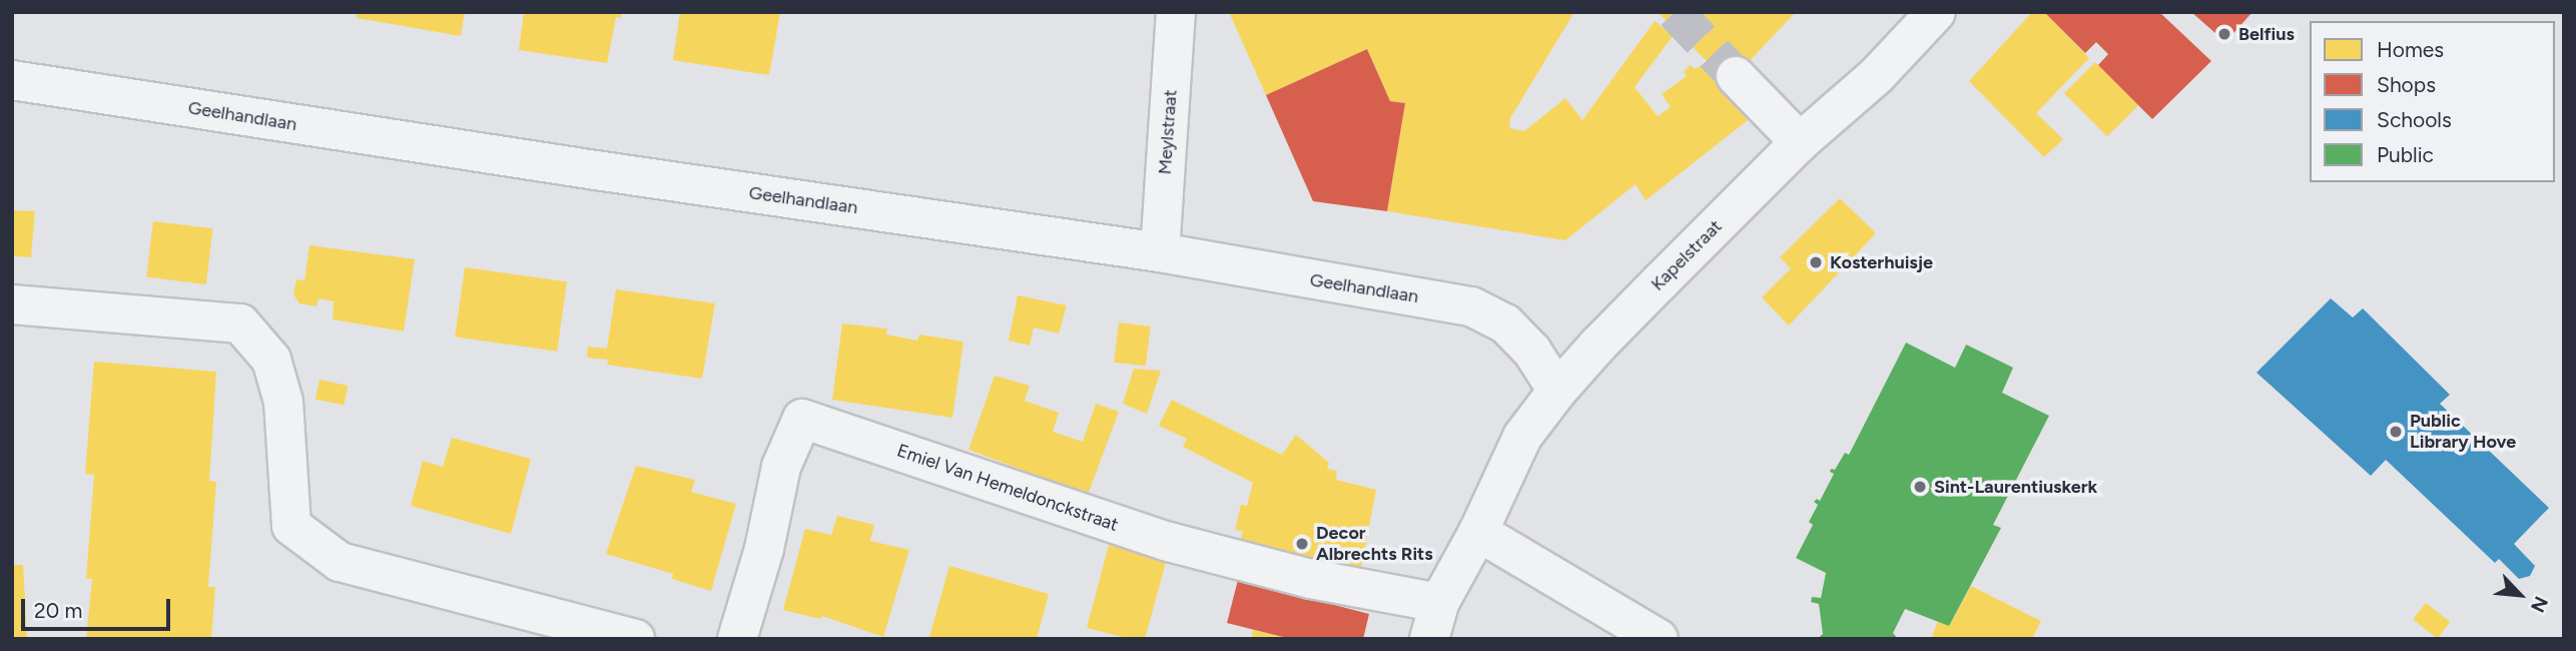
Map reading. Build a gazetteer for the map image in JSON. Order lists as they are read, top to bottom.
{
  "streets": {
    "street": [
      "Geelhandlaan",
      "Meylstraat",
      "Kapelstraat",
      "Emiel Van Hemeldonckstraat"
    ]
  },
  "crossings": [
    ["Geelhandlaan", "Meylstraat"],
    ["Geelhandlaan", "Kapelstraat"],
    ["Kapelstraat", "Emiel Van Hemeldonckstraat"]
  ],
  "places": [
    "Belfius",
    "Kosterhuisje",
    "Public Library Hove",
    "Sint-Laurentiuskerk",
    "Decor Albrechts Rits"
  ],
  "legend": [
    "Homes",
    "Shops",
    "Schools",
    "Public"
  ],
  "scale_bar": "20 m",
  "north": "bottom right"
}
